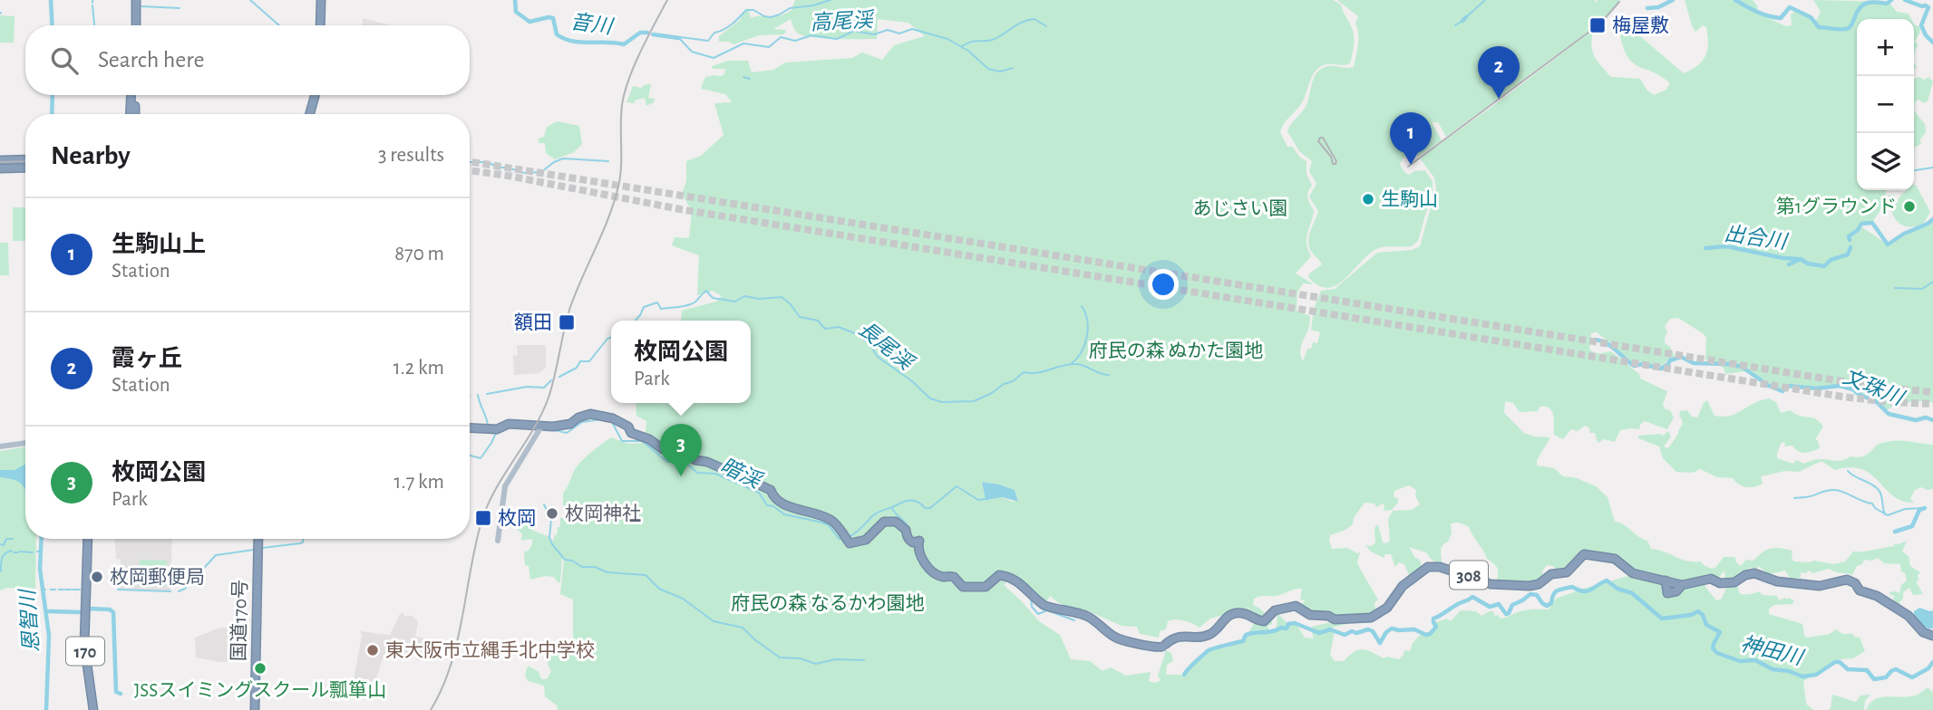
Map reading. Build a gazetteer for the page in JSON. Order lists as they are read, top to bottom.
{
  "streets": {
    "highway": ["308", "国道170号", "170"]
  },
  "water": [
    "高尾渓",
    "音川",
    "出合川",
    "長尾渓",
    "文珠川",
    "暗渓",
    "恩智川",
    "神田川"
  ],
  "parks": ["あじさい園", "府民の森 ぬかた園地", "府民の森 なるかわ園地"],
  "places": {
    "transit": ["梅屋敷", "額田", "枚岡"],
    "other": [
      "生駒山",
      "第1グラウンド",
      "枚岡神社",
      "枚岡郵便局",
      "東大阪市立縄手北中学校",
      "JSSスイミングスクール瓢箪山"
    ]
  },
  "page": {
    "map_buttons": ["+", "−"],
    "search": "Search here",
    "pins": ["2", "1", "3"],
    "heading": ["Nearby", "3 results"],
    "list": [
      {
        "mark": "1",
        "name": "生駒山上",
        "note": "Station",
        "value": "870 m"
      },
      {
        "mark": "2",
        "name": "霞ヶ丘",
        "note": "Station",
        "value": "1.2 km"
      },
      {
        "mark": "3",
        "name": "枚岡公園",
        "note": "Park",
        "value": "1.7 km"
      }
    ],
    "popup": ["枚岡公園", "Park"]
  }
}
